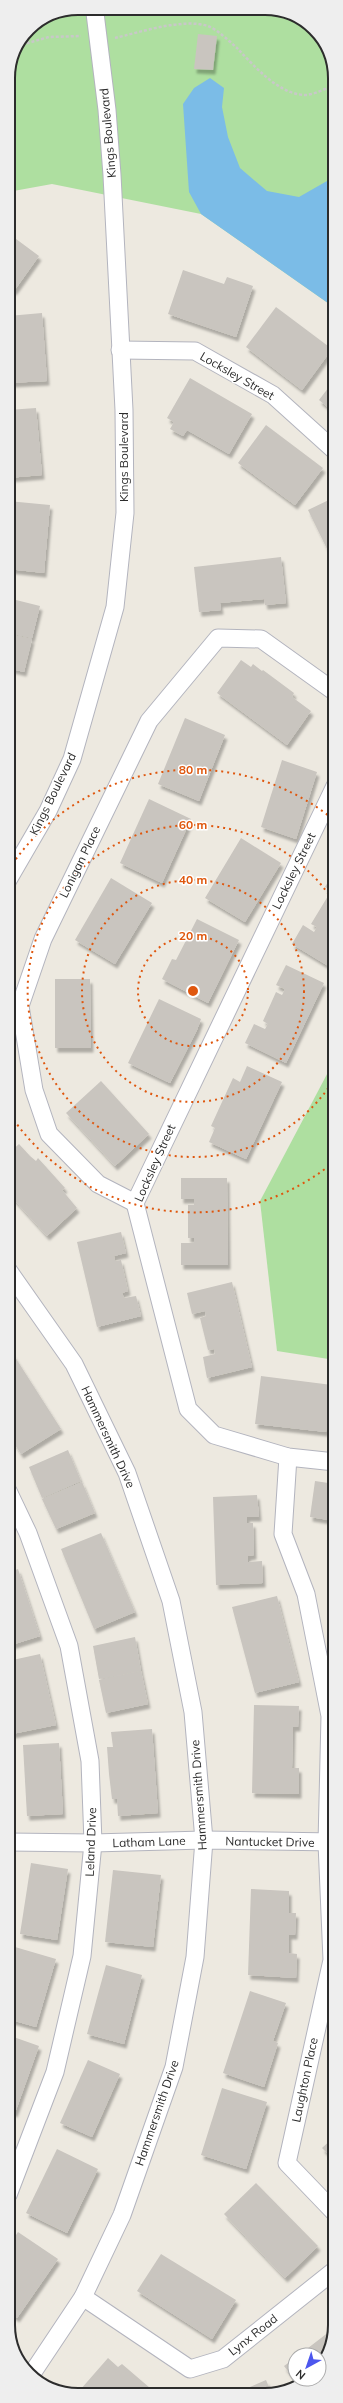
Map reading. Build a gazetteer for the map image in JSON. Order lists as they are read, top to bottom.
{
  "streets": {
    "street": [
      "Kings Boulevard",
      "Locksley Street",
      "Lonigan Place",
      "Hammersmith Drive",
      "Leland Drive",
      "Latham Lane",
      "Nantucket Drive",
      "Laughton Place",
      "Lynx Road"
    ]
  },
  "crossings": [
    ["Kings Boulevard", "Locksley Street"],
    ["Locksley Street", "Lonigan Place"],
    ["Locksley Street", "Laughton Place"],
    ["Hammersmith Drive", "Latham Lane"],
    ["Hammersmith Drive", "Nantucket Drive"],
    ["Hammersmith Drive", "Lynx Road"],
    ["Leland Drive", "Latham Lane"],
    ["Latham Lane", "Nantucket Drive"]
  ],
  "north": "bottom left",
  "rings": [
    "80 m",
    "60 m",
    "40 m",
    "20 m"
  ]
}
